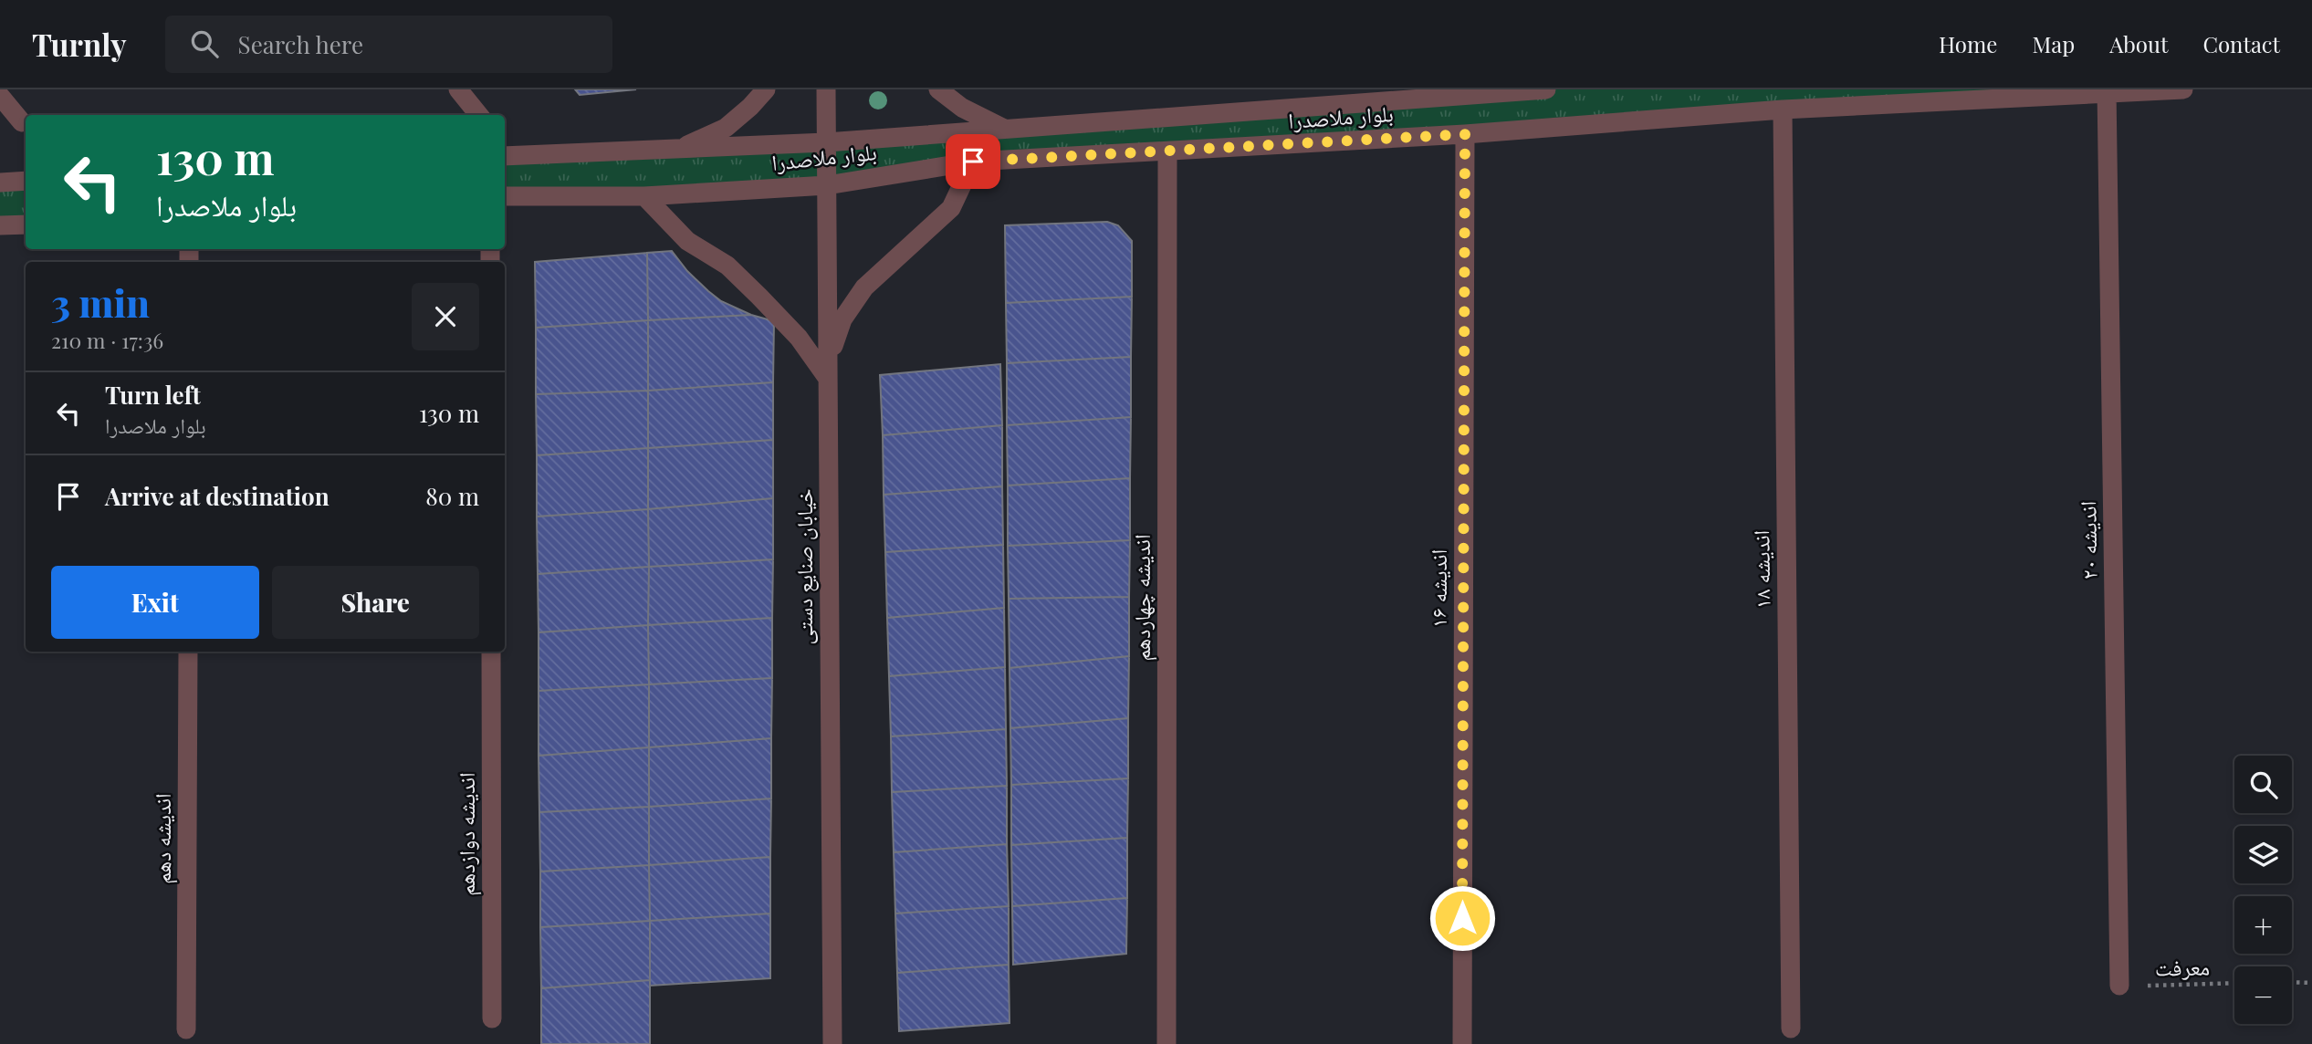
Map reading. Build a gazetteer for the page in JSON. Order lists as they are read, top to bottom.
{
  "streets": {
    "street": [
      "بلوار ملاصدرا",
      "اندیشه ۲۰",
      "خیابان صنایع دستی",
      "اندیشه ۱۸",
      "اندیشه ۱۶",
      "اندیشه چهاردهم",
      "اندیشه دوازدهم",
      "اندیشه دهم"
    ],
    "path": ["معرفت"]
  },
  "crossings": [
    ["بلوار ملاصدرا", "اندیشه ۲۰"],
    ["بلوار ملاصدرا", "خیابان صنایع دستی"],
    ["بلوار ملاصدرا", "اندیشه ۱۸"],
    ["بلوار ملاصدرا", "اندیشه ۱۶"],
    ["بلوار ملاصدرا", "اندیشه چهاردهم"],
    ["اندیشه ۲۰", "معرفت"]
  ],
  "page": {
    "header": "Turnly",
    "search": "Search here",
    "nav": [
      "Home",
      "Map",
      "About",
      "Contact"
    ],
    "turn": ["130 m", "بلوار ملاصدرا"],
    "heading": ["3 min", "210 m · 17:36"],
    "list": [
      {
        "name": "Turn left",
        "note": "بلوار ملاصدرا",
        "value": "130 m"
      },
      {
        "name": "Arrive at destination",
        "value": "80 m"
      }
    ],
    "buttons": ["Exit", "Share"],
    "map_buttons": ["+", "−"]
  }
}
